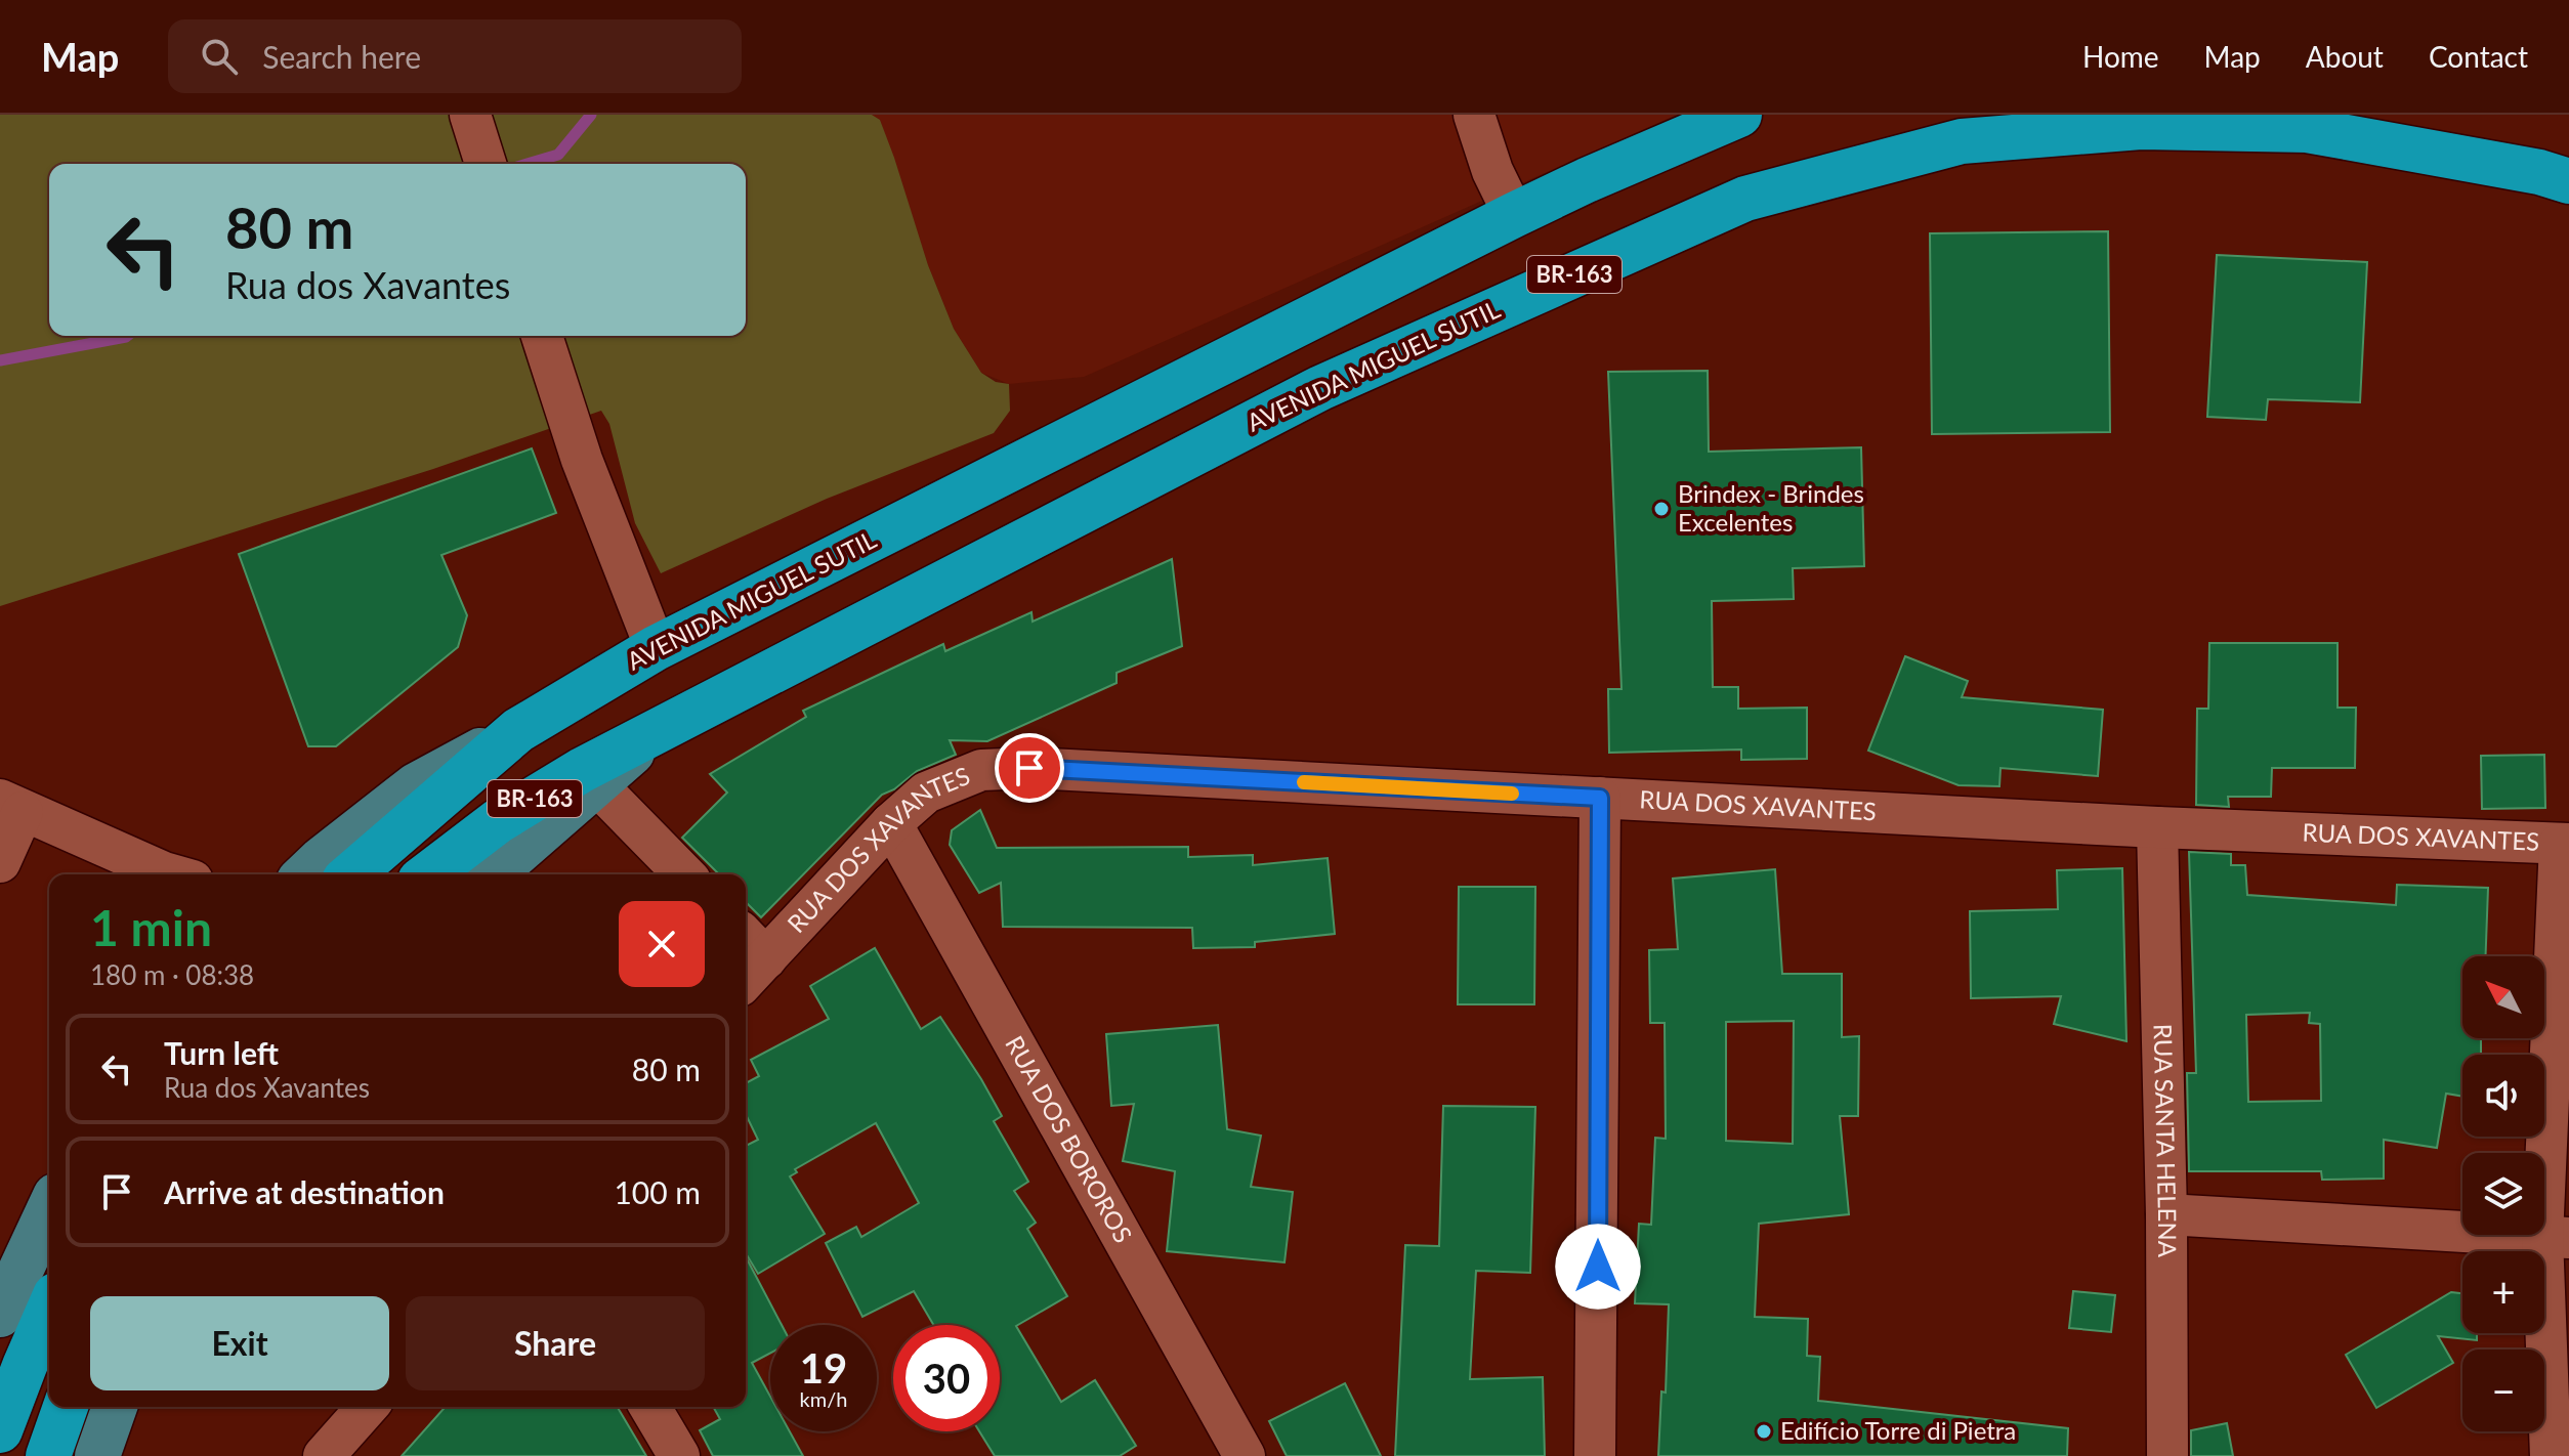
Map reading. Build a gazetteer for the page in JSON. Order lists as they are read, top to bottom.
{
  "streets": {
    "highway": ["BR-163", "AVENIDA MIGUEL SUTIL"],
    "street": ["RUA DOS XAVANTES", "RUA DOS BOROROS", "RUA SANTA HELENA"]
  },
  "crossings": [
    ["RUA DOS XAVANTES", "RUA DOS BOROROS"],
    ["RUA DOS XAVANTES", "RUA SANTA HELENA"]
  ],
  "places": ["Brindex - Brindes Excelentes", "Edifício Torre di Pietra"],
  "north": "top left",
  "page": {
    "header": "Map",
    "search": "Search here",
    "nav": [
      "Home",
      "Map",
      "About",
      "Contact"
    ],
    "turn": ["80 m", "Rua dos Xavantes"],
    "heading": ["1 min", "180 m · 08:38"],
    "map_buttons": ["+", "−"],
    "list": [
      {
        "name": "Turn left",
        "note": "Rua dos Xavantes",
        "value": "80 m"
      },
      {
        "name": "Arrive at destination",
        "value": "100 m"
      }
    ],
    "buttons": ["Exit", "Share"],
    "speed": "19 km/h",
    "limit": "30"
  }
}
